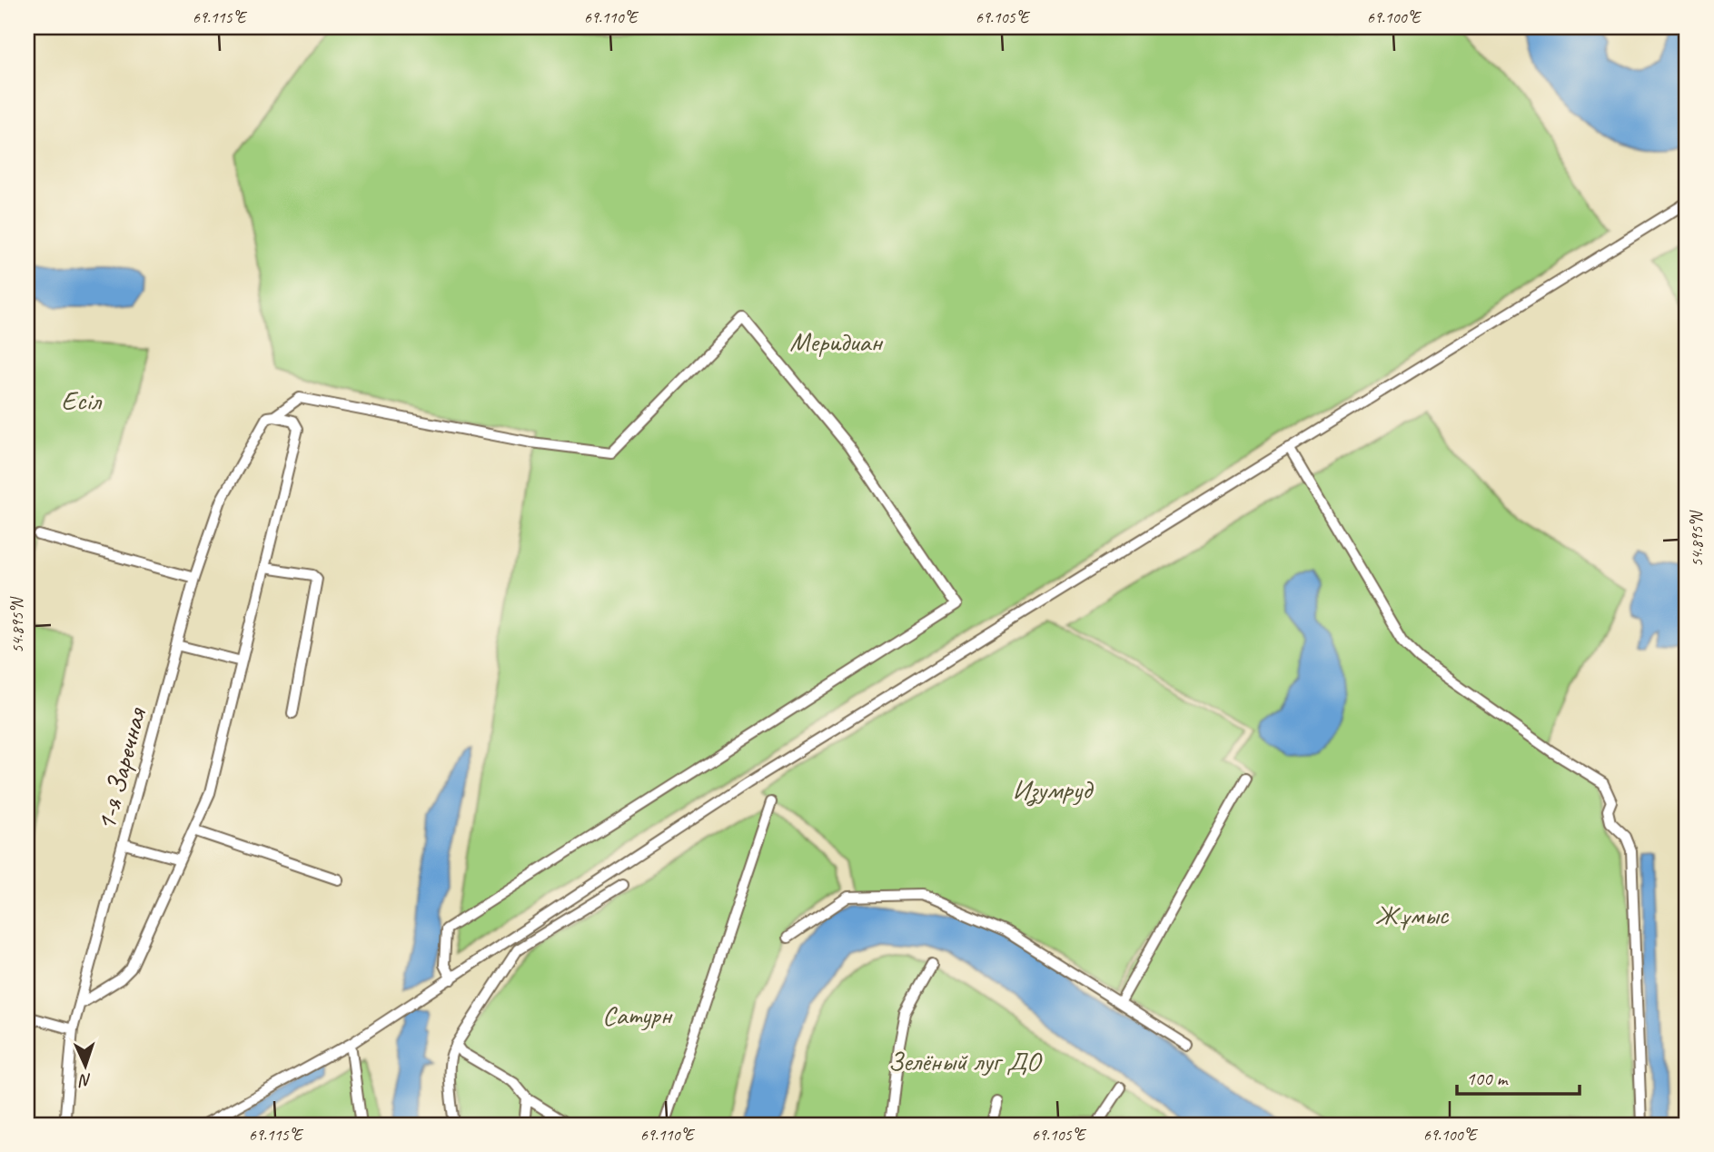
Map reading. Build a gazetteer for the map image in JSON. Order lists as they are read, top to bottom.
{
  "streets": {
    "street": ["1-я Заречная"]
  },
  "parks": [
    "Меридиан",
    "Есіл",
    "Изумруд",
    "Жұмыс",
    "Сатурн",
    "Зелёный луг ДО"
  ],
  "scale_bar": "100 m",
  "north": "bottom",
  "coordinates": [
    "69.115°E",
    "69.110°E",
    "69.105°E",
    "69.100°E",
    "54.895°N"
  ]
}
